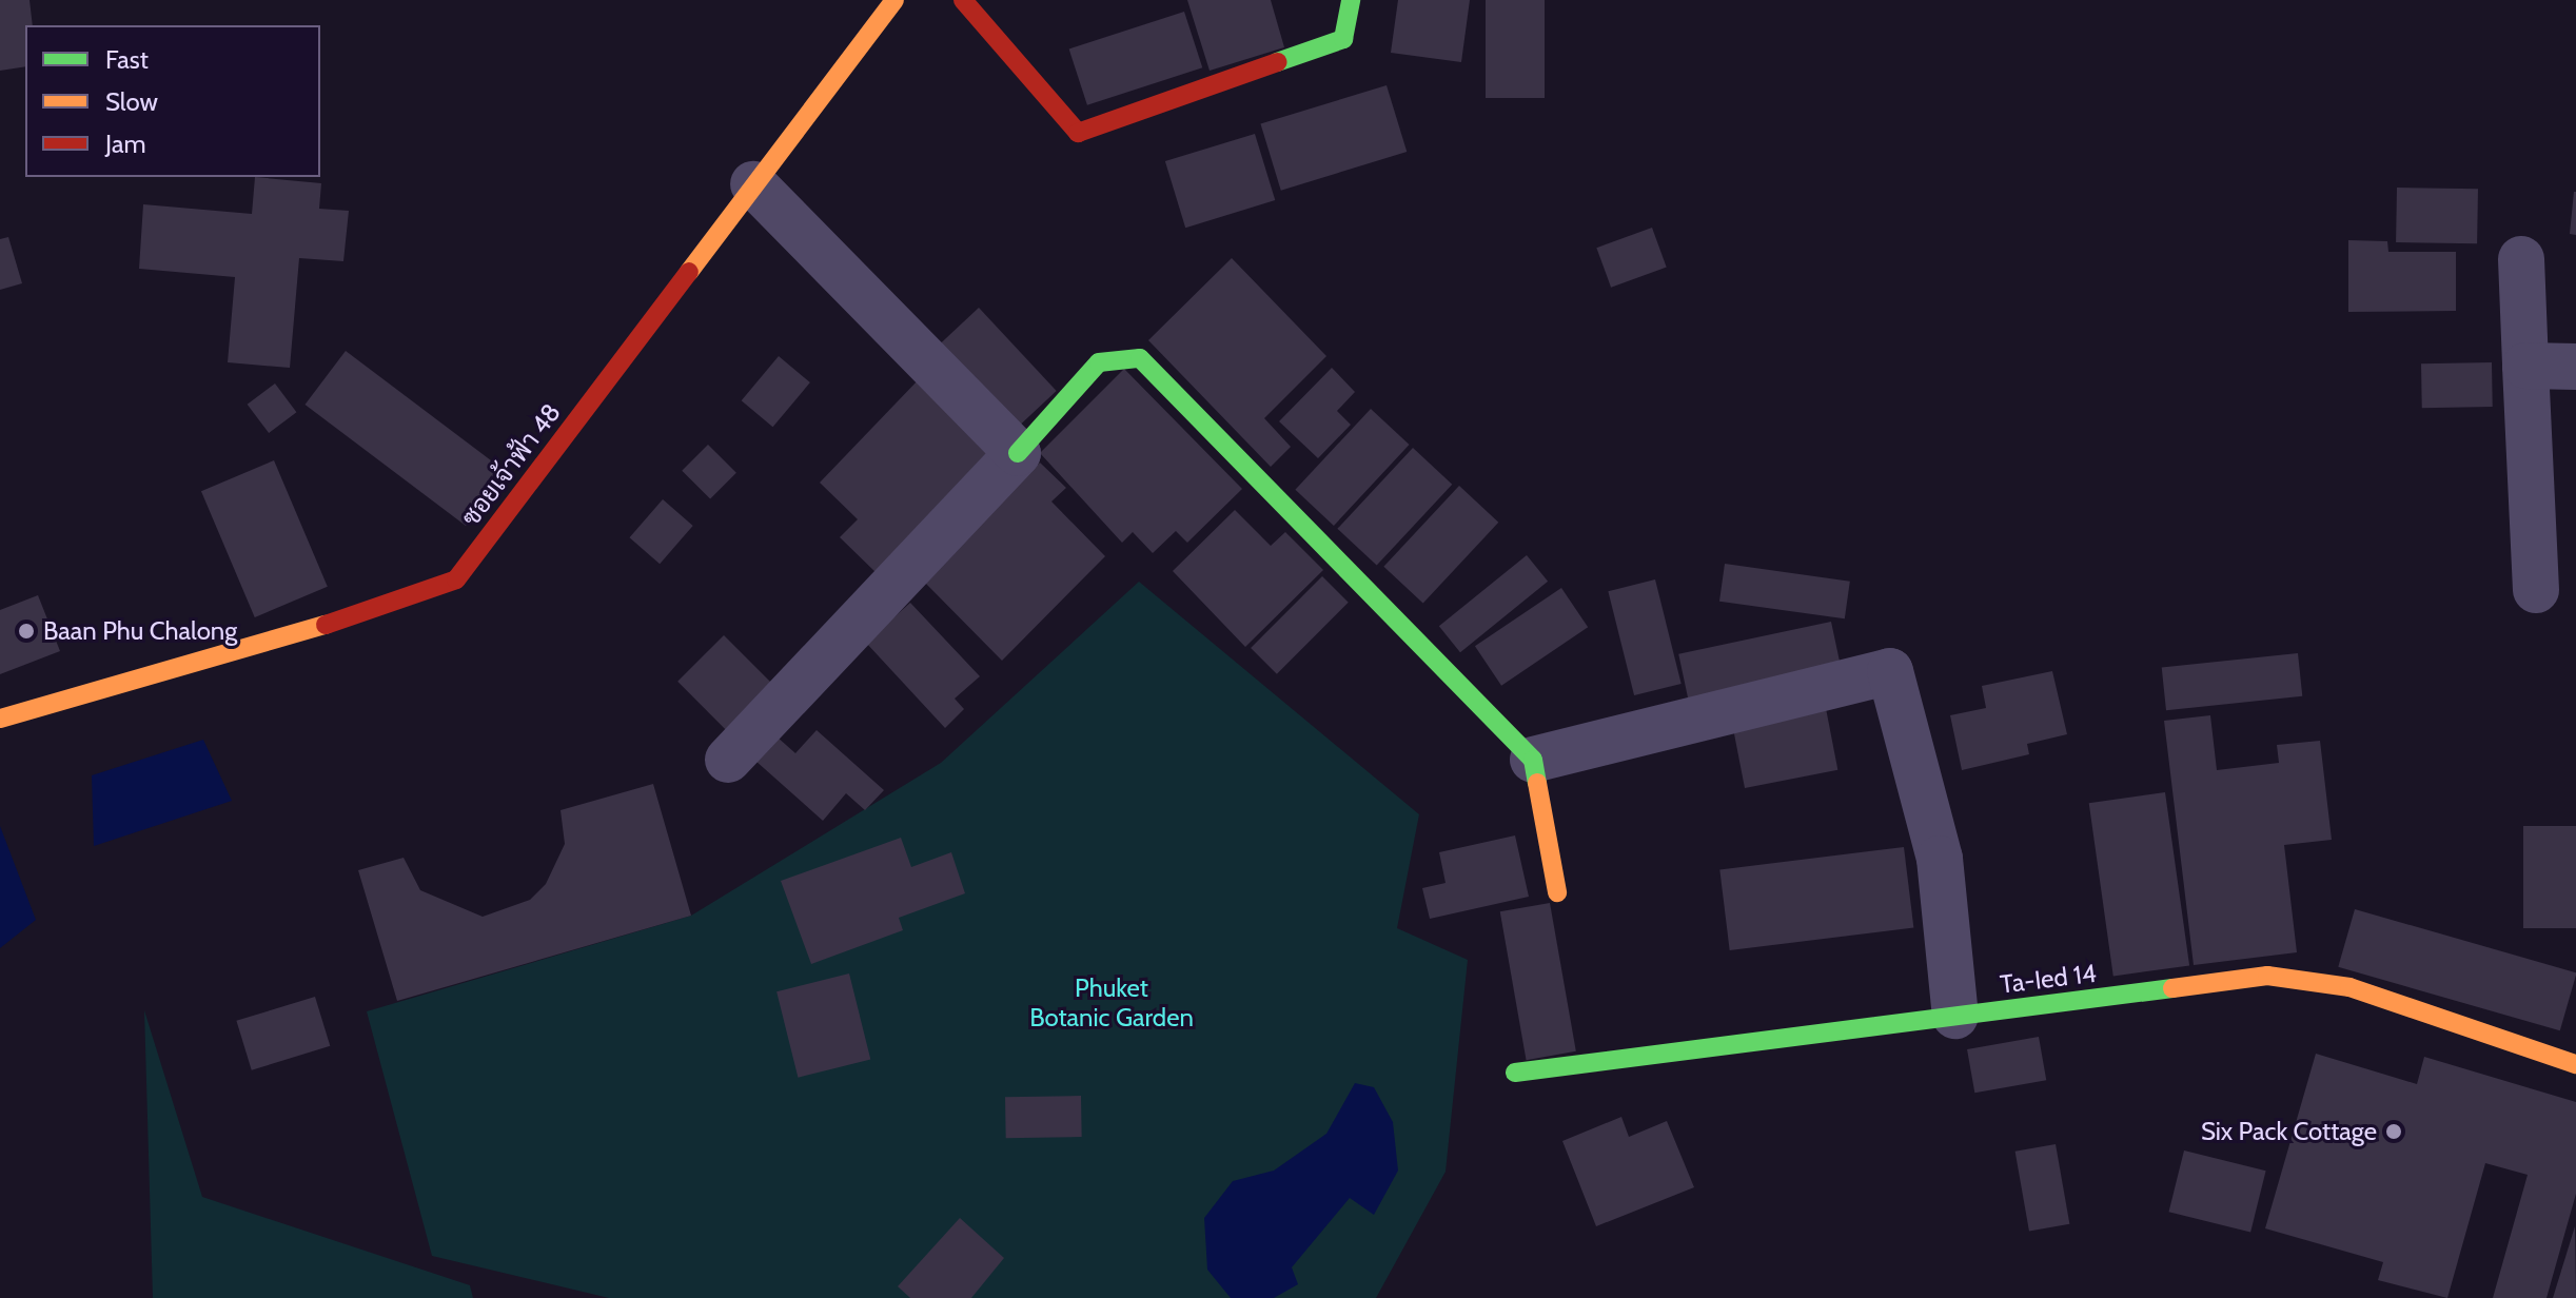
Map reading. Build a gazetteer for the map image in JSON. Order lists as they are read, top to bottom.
{
  "streets": {
    "street": ["ซอยเจ้าฟ้า 48", "Ta-Ied 14"]
  },
  "parks": ["Phuket Botanic Garden"],
  "places": ["Baan Phu Chalong", "Six Pack Cottage"],
  "legend": ["Fast", "Slow", "Jam"]
}
